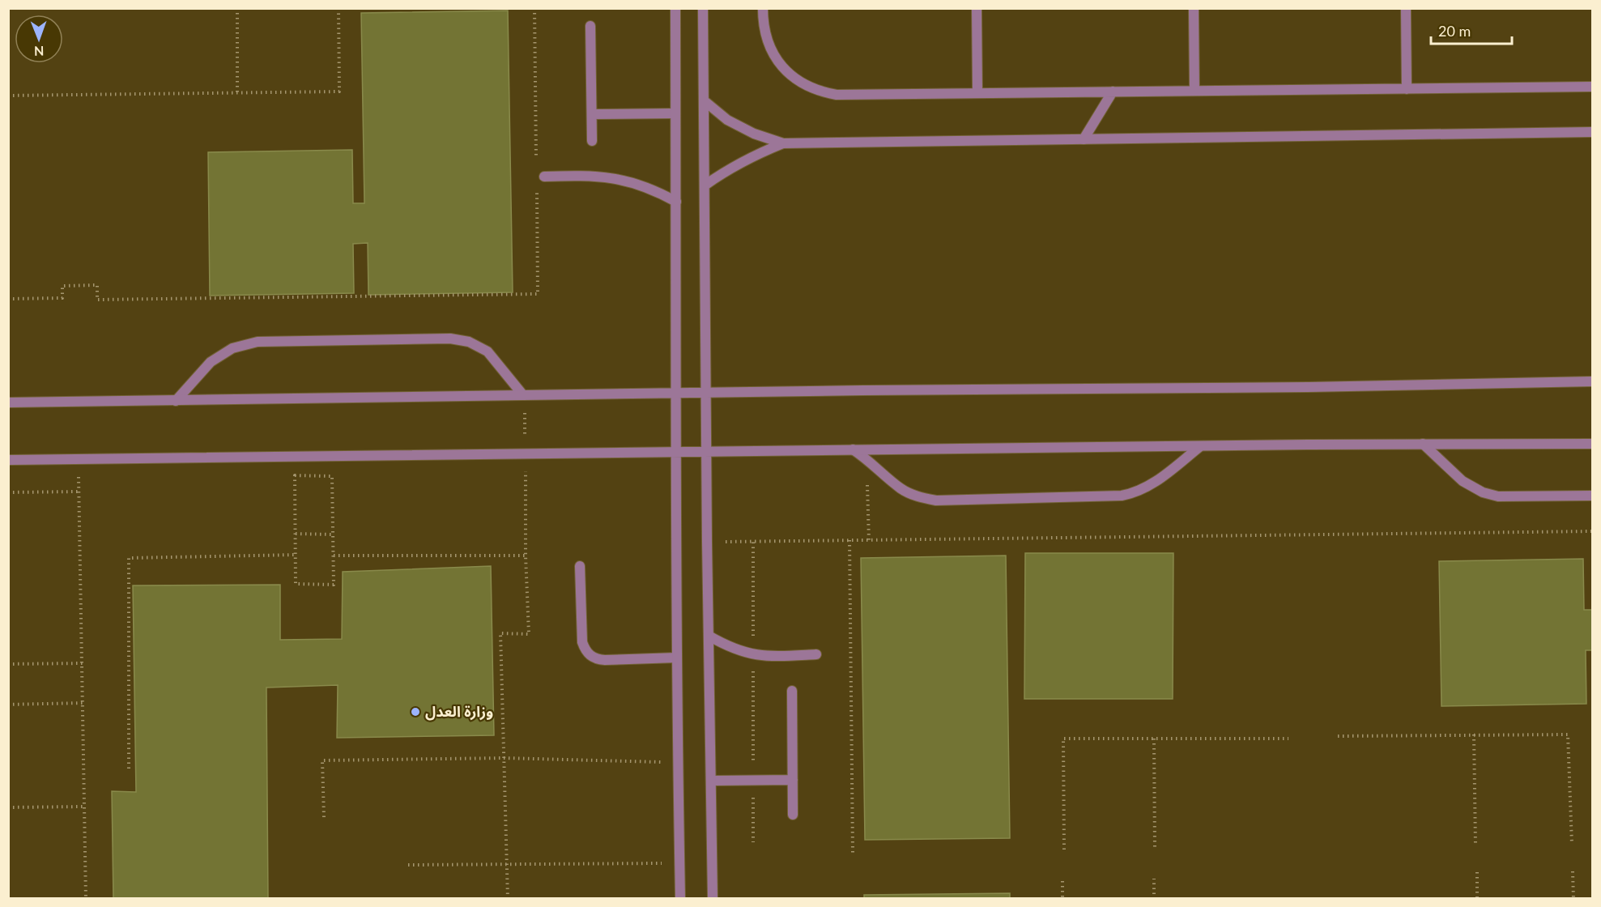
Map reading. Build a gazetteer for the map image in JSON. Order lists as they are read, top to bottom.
{
  "places": ["وزارة العدل"],
  "scale_bar": "20 m",
  "north": "bottom"
}
